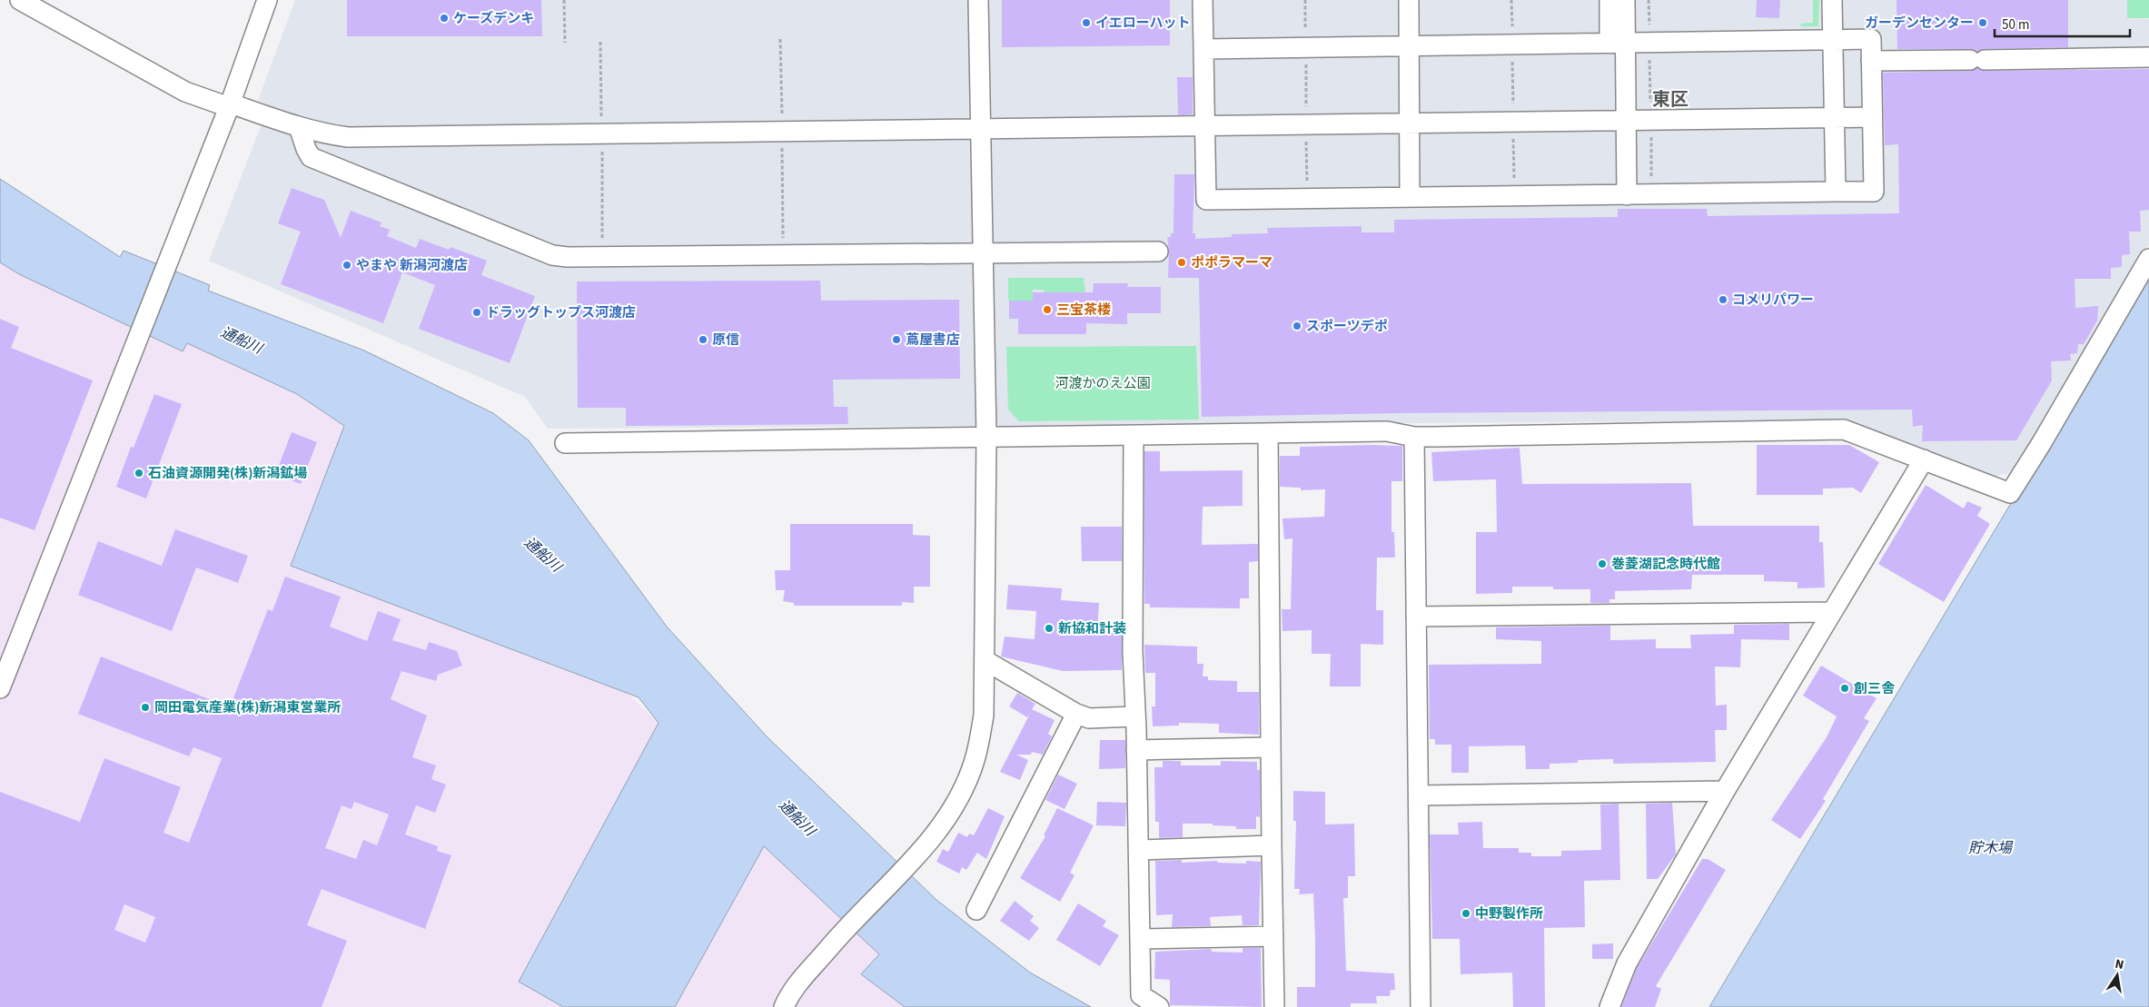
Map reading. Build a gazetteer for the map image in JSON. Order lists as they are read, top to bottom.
{
  "districts": ["東区"],
  "water": ["通船川", "貯木場"],
  "parks": ["河渡かのえ公園"],
  "places": [
    "ケーズデンキ",
    "イエローハット",
    "ガーデンセンター",
    "ポポラマーマ",
    "やまや 新潟河渡店",
    "コメリパワー",
    "三宝茶楼",
    "ドラッグトップス河渡店",
    "スポーツデポ",
    "原信",
    "蔦屋書店",
    "石油資源開発(株)新潟鉱場",
    "巻菱湖記念時代館",
    "新協和計装",
    "創三舎",
    "岡田電気産業(株)新潟東営業所",
    "中野製作所"
  ],
  "scale_bar": "50 m",
  "north": "top"
}
